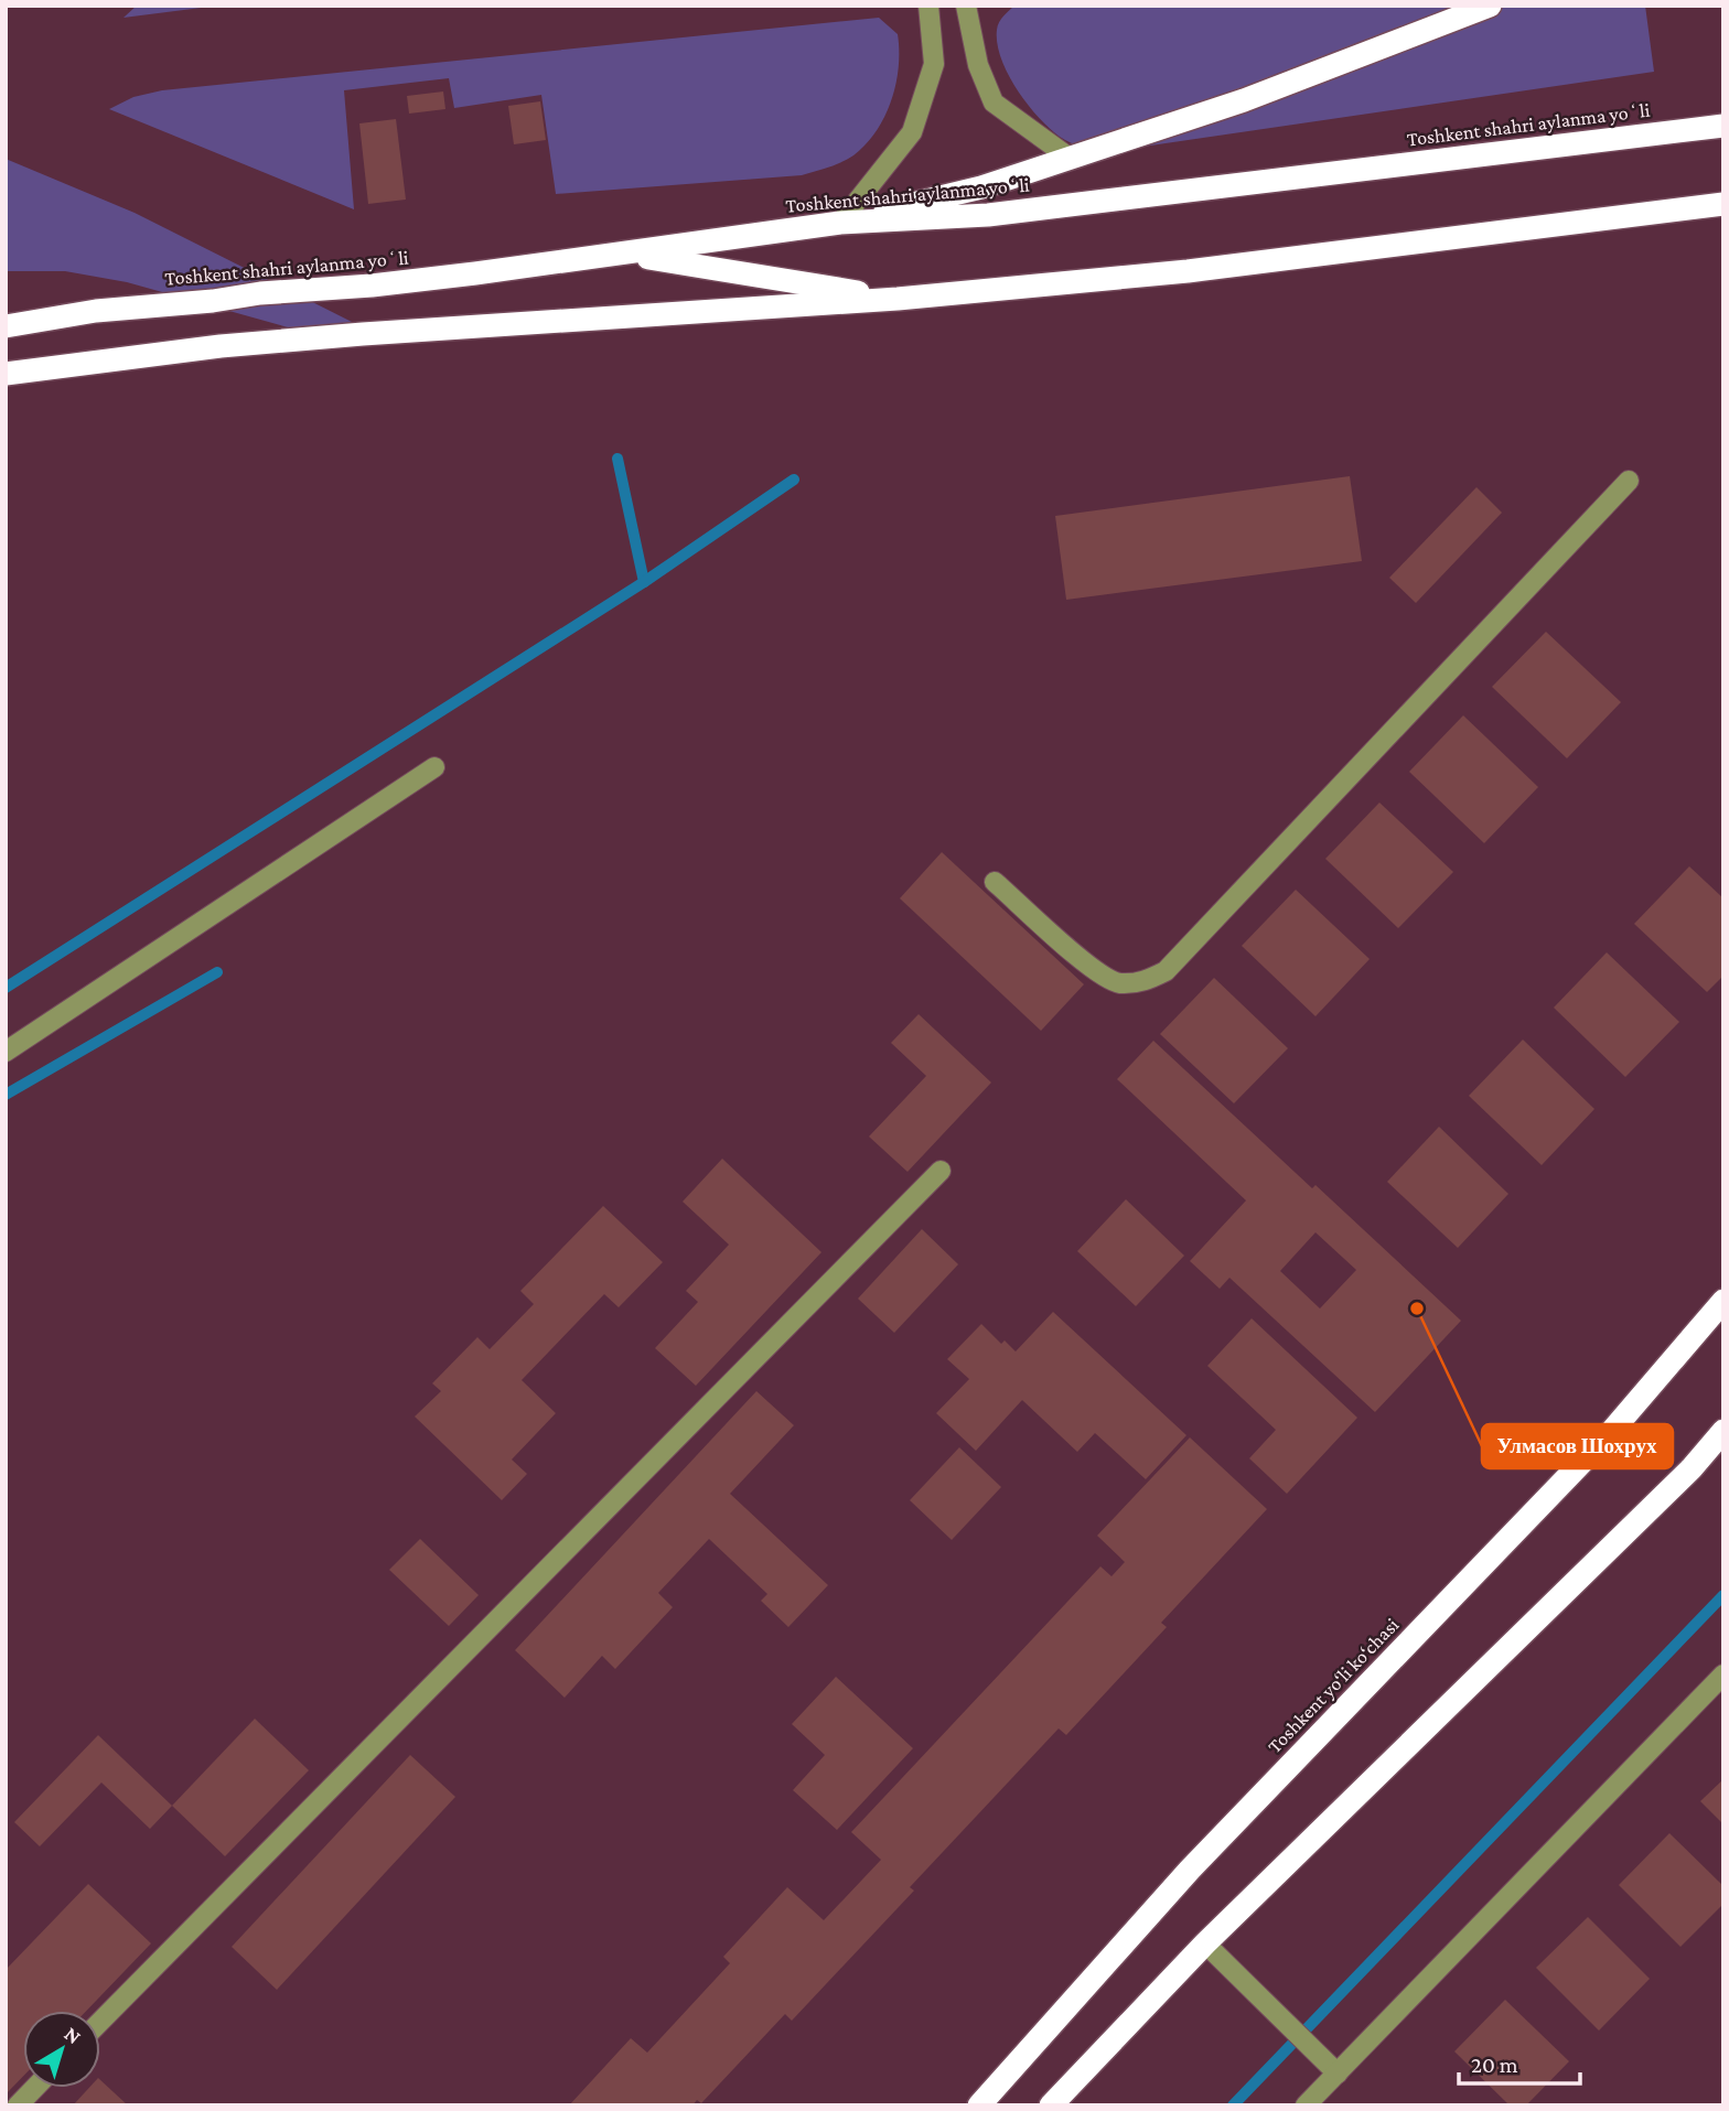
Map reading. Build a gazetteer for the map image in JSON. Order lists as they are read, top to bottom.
{
  "streets": {
    "highway": ["Toshkent shahri aylanma yoʻli", "Toshkent yo‘li ko‘chasi"]
  },
  "places": ["Улмасов Шохрух"],
  "scale_bar": "20 m",
  "north": "top right"
}
